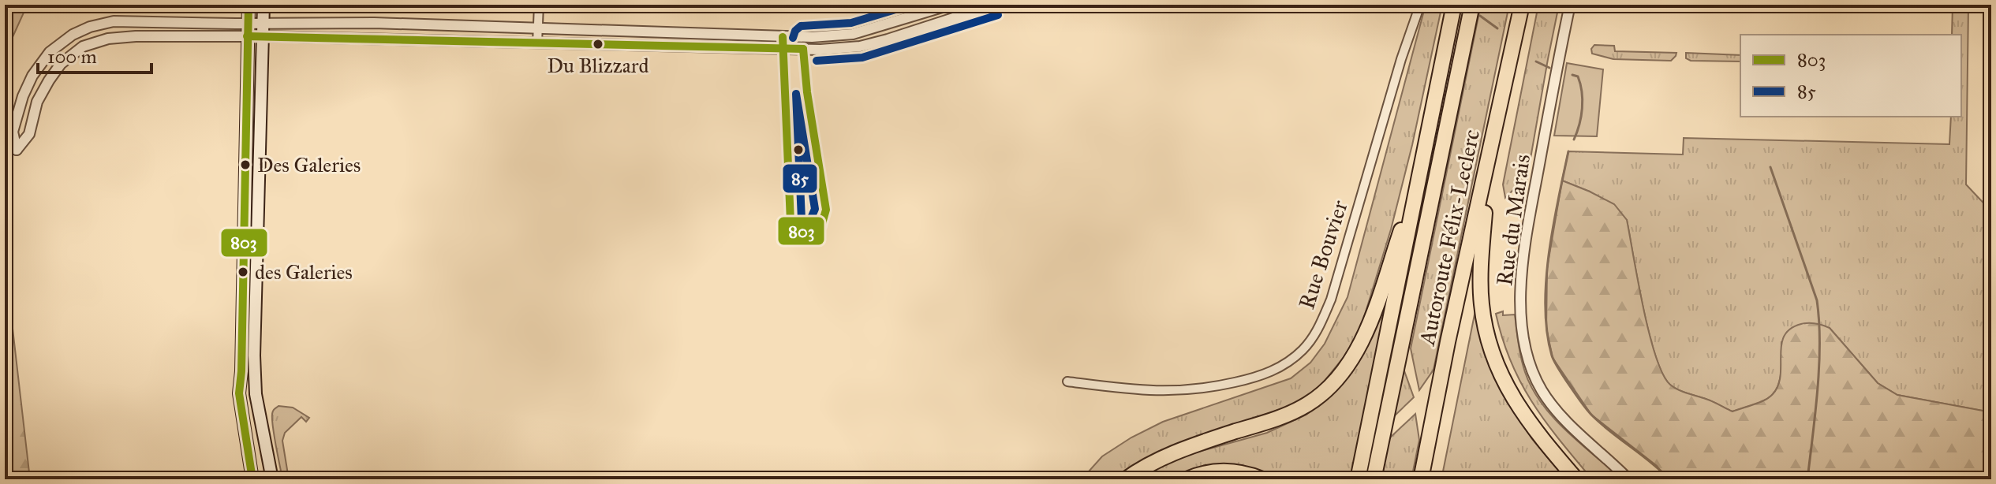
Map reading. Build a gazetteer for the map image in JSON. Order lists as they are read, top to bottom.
{
  "streets": {
    "highway": ["Autoroute Félix-Leclerc"],
    "street": ["Rue du Marais", "Rue Bouvier"]
  },
  "places": ["Du Blizzard", "Des Galeries", "des Galeries"],
  "lines": ["transit line 803", "transit line 85"],
  "legend": ["803", "85"],
  "scale_bar": "100 m"
}
